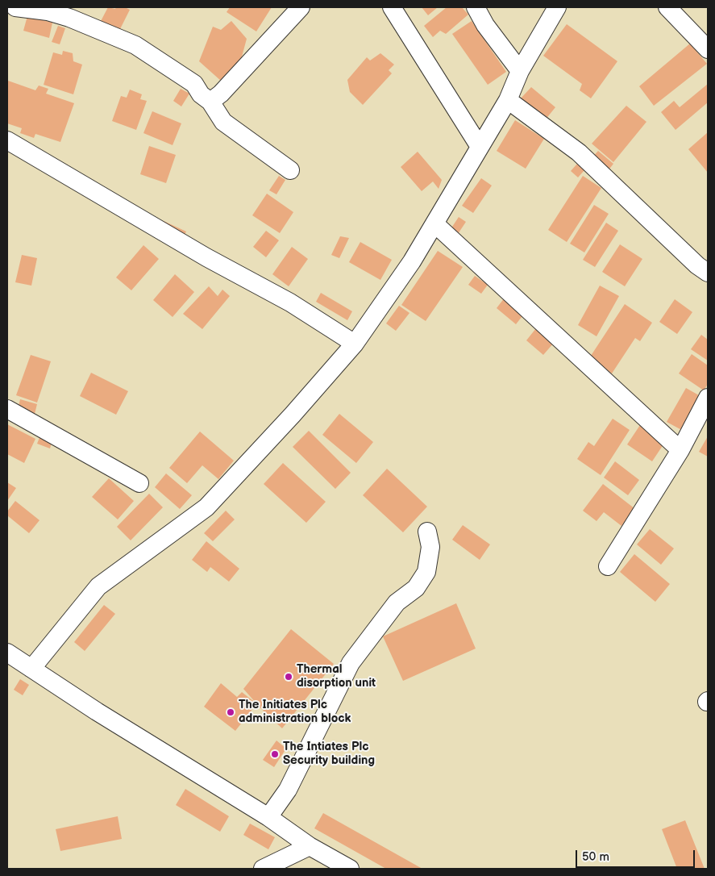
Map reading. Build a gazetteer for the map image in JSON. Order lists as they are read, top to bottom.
{
  "places": ["Thermal disorption unit", "The Initiates Plc administration block", "The Intiates Plc Security building"],
  "scale_bar": "50 m"
}
